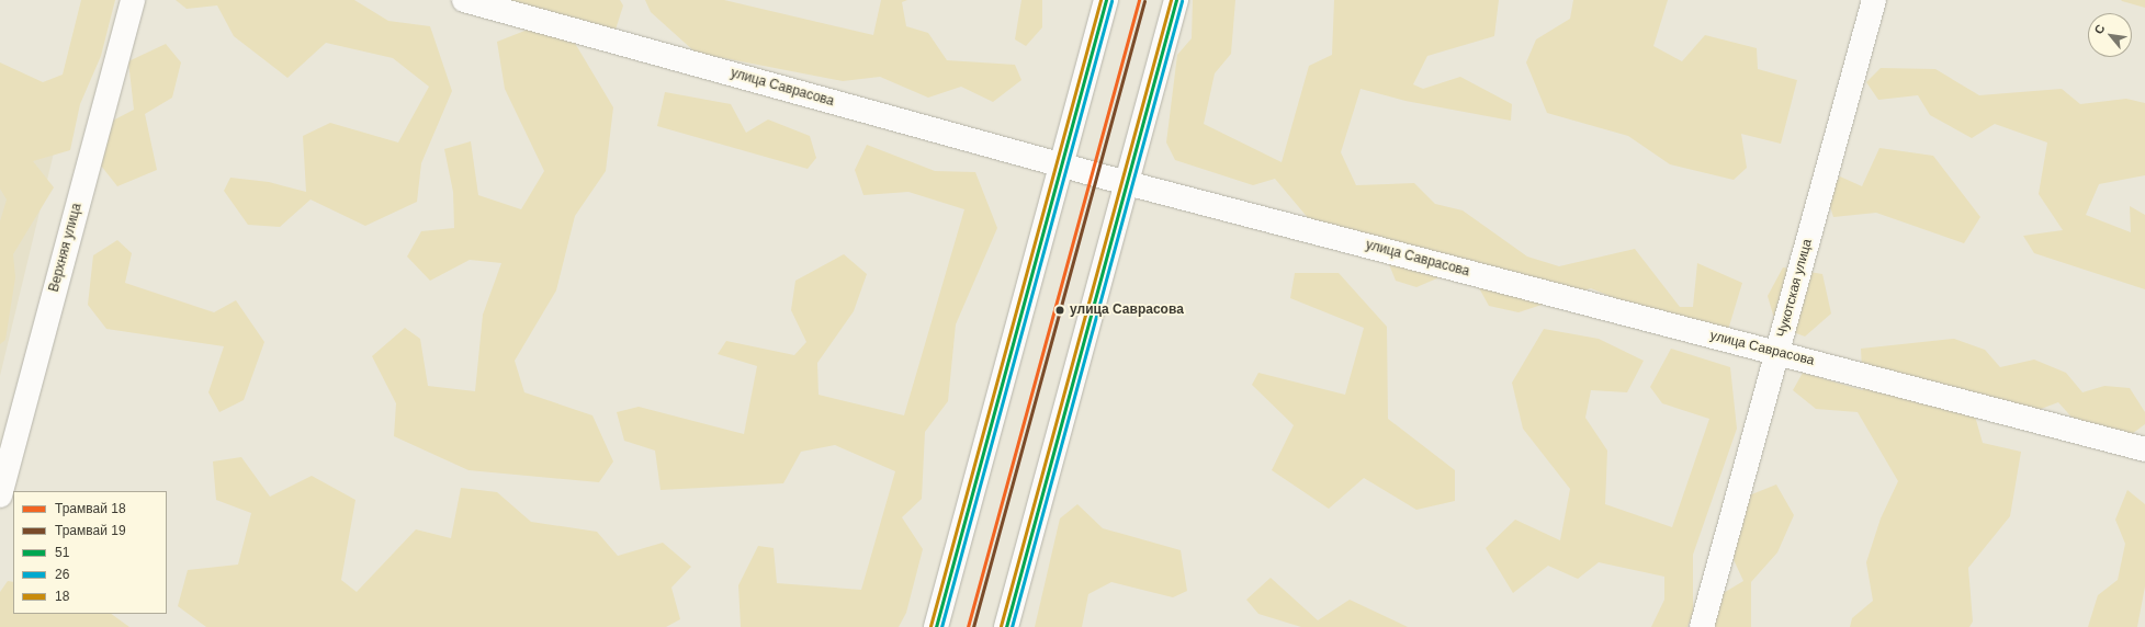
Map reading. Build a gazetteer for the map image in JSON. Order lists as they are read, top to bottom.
{
  "streets": {
    "street": ["улица Саврасова", "Верхняя улица", "Чукотская улица"]
  },
  "crossings": [
    ["улица Саврасова", "Чукотская улица"]
  ],
  "places": ["улица Саврасова"],
  "lines": [
    "tram line 18",
    "transit line 51",
    "transit line 18",
    "tram line 19",
    "transit line 26"
  ],
  "legend": [
    "Трамвай 18",
    "Трамвай 19",
    "51",
    "26",
    "18"
  ],
  "north": "top left"
}
